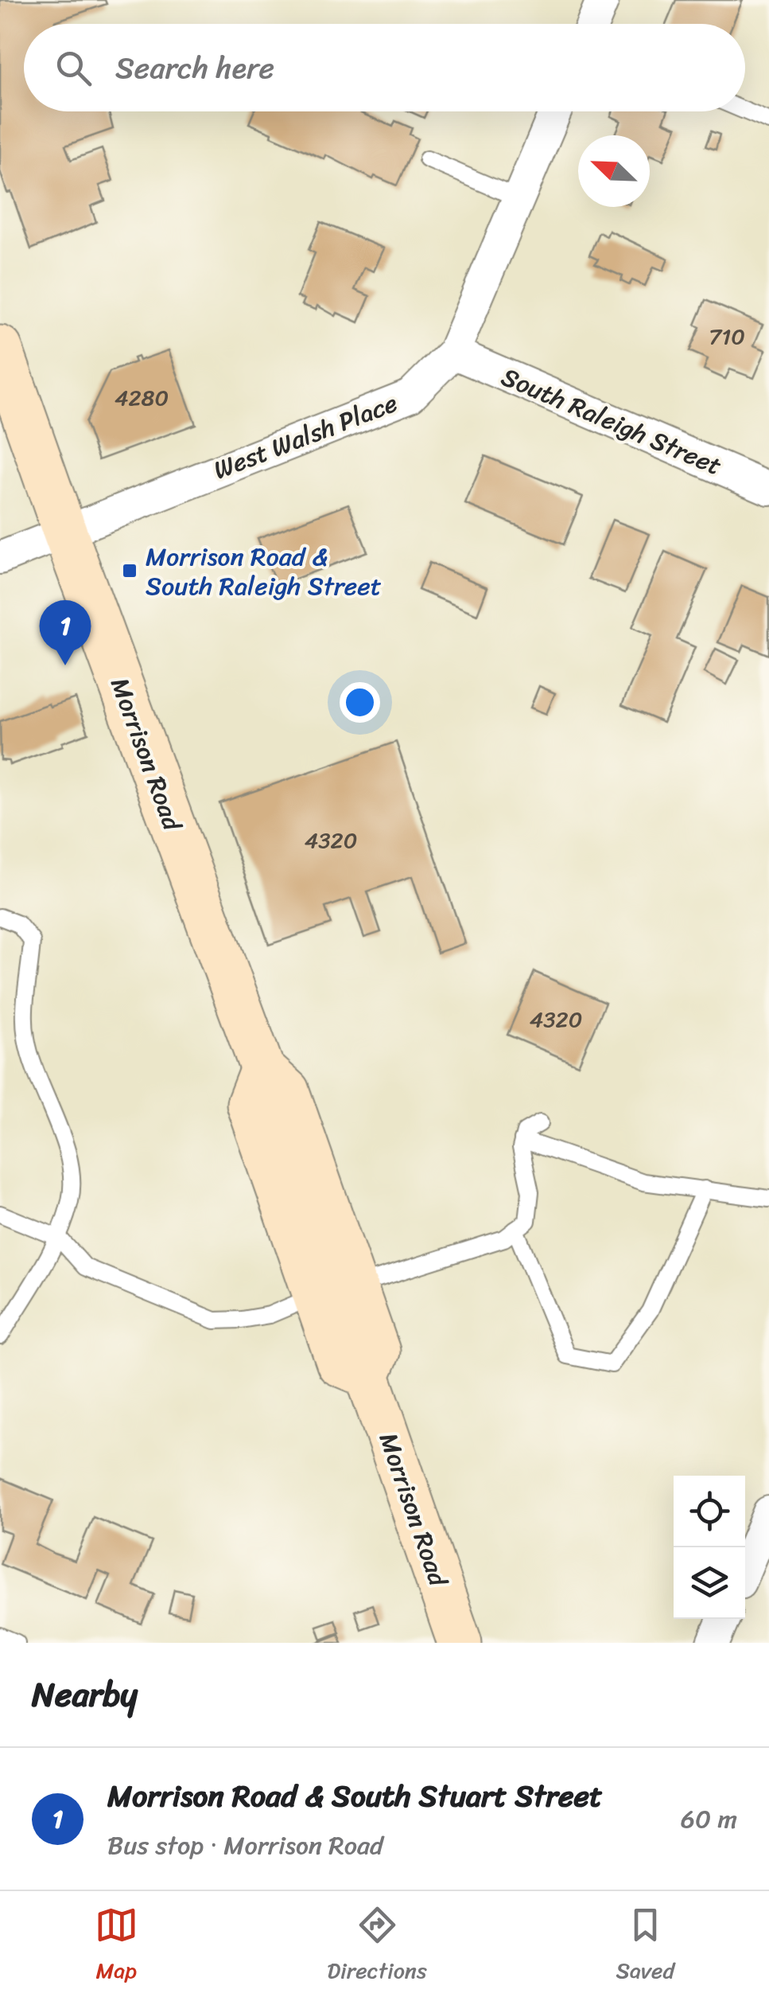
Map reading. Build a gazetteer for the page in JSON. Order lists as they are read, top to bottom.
{
  "streets": {
    "main road": ["Morrison Road"],
    "street": ["South Raleigh Street", "West Walsh Place"]
  },
  "crossings": [
    ["South Raleigh Street", "West Walsh Place"],
    ["West Walsh Place", "Morrison Road"]
  ],
  "places": {
    "transit": ["Morrison Road & South Raleigh Street"]
  },
  "house_numbers": [
    "710",
    "4280",
    "4320",
    "4320"
  ],
  "north": "top left",
  "page": {
    "search": "Search here",
    "pins": "1",
    "heading": "Nearby",
    "list": [
      {
        "mark": "1",
        "name": "Morrison Road & South Stuart Street",
        "note": "Bus stop · Morrison Road",
        "value": "60 m"
      }
    ],
    "nav": ["Map", "Directions", "Saved"]
  }
}
